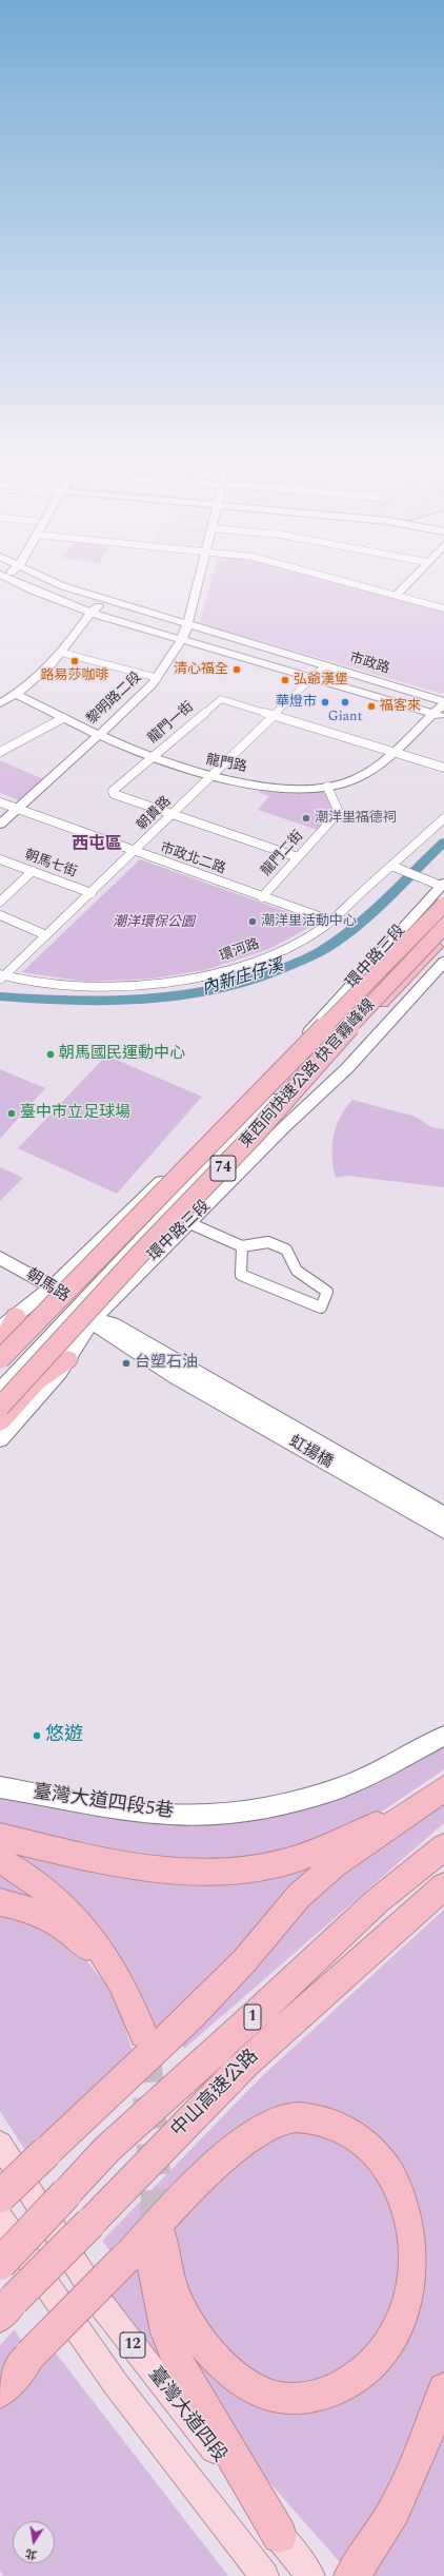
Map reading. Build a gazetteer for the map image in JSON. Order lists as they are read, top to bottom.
{
  "streets": {
    "highway": [
      "東西向快速公路 快官霧峰線",
      "74",
      "1",
      "中山高速公路"
    ],
    "main road": ["12", "臺灣大道四段"],
    "street": [
      "市政路",
      "黎明路二段",
      "龍門一街",
      "龍門路",
      "朝貴路",
      "龍門二街",
      "市政北二路",
      "朝馬七街",
      "環河路",
      "環中路三段",
      "朝馬路",
      "虹揚橋",
      "臺灣大道四段5巷"
    ]
  },
  "crossings": [
    ["市政路", "黎明路二段"],
    ["市政路", "龍門路"],
    ["市政路", "朝貴路"],
    ["黎明路二段", "龍門路"],
    ["黎明路二段", "市政北二路"],
    ["龍門一街", "龍門路"],
    ["龍門一街", "朝貴路"],
    ["龍門一街", "龍門二街"],
    ["龍門路", "朝貴路"],
    ["龍門路", "龍門二街"],
    ["朝貴路", "市政北二路"],
    ["朝貴路", "朝馬七街"],
    ["朝貴路", "環河路"],
    ["龍門二街", "市政北二路"],
    ["市政北二路", "環河路"],
    ["環中路三段", "74"],
    ["環中路三段", "朝馬路"],
    ["東西向快速公路 快官霧峰線", "74"],
    ["朝馬路", "虹揚橋"]
  ],
  "districts": ["西屯區"],
  "water": ["內新庄仔溪"],
  "parks": ["潮洋環保公園"],
  "places": [
    "路易莎咖啡",
    "清心福全",
    "弘爺漢堡",
    "華燈市",
    "Giant",
    "福客來",
    "潮洋里福德祠",
    "潮洋里活動中心",
    "朝馬國民運動中心",
    "臺中市立足球場",
    "台塑石油",
    "悠遊"
  ],
  "north": "bottom"
}
